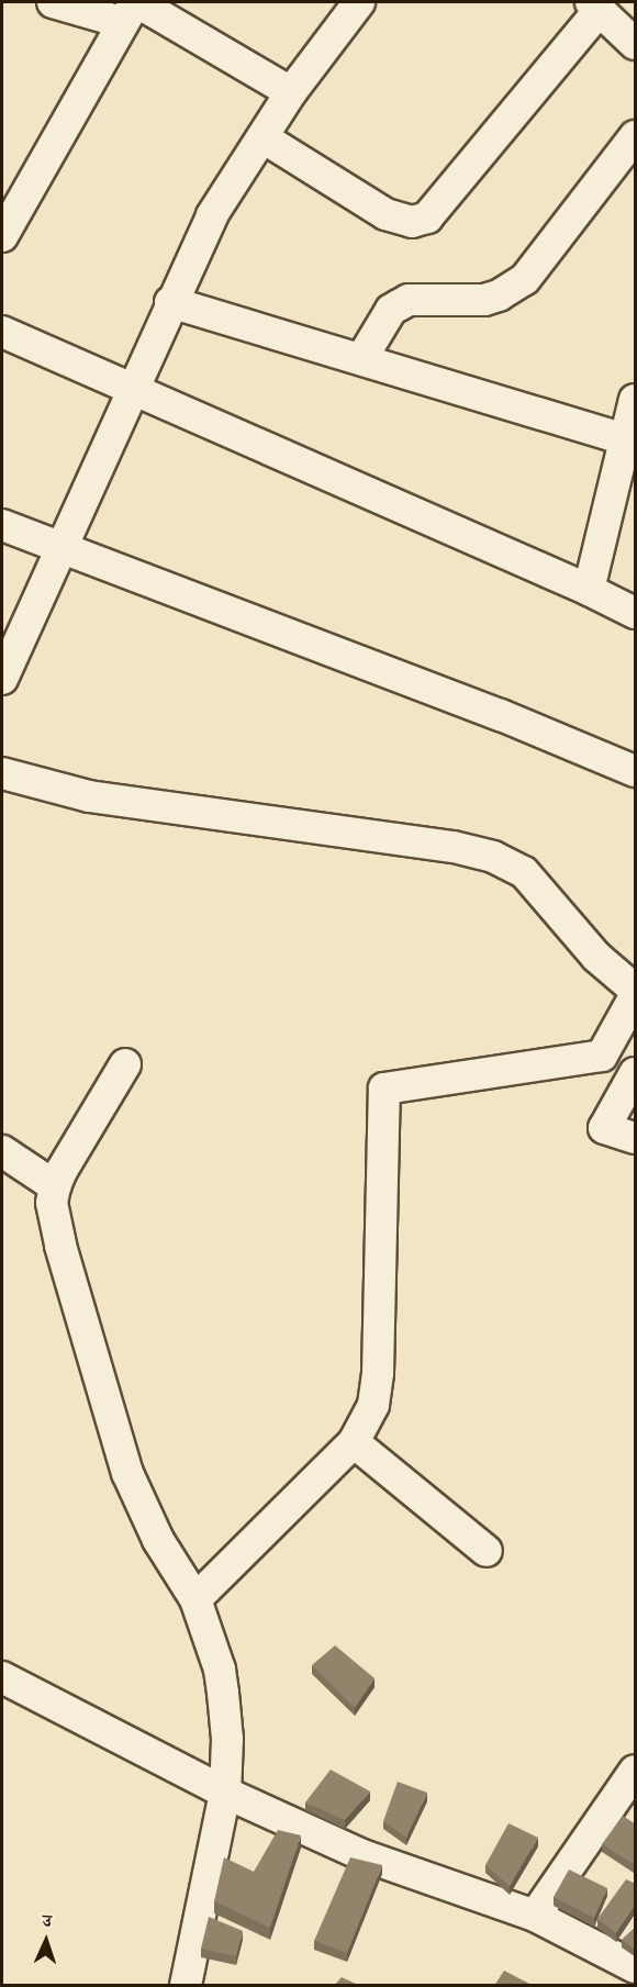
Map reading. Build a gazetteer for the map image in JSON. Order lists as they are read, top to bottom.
{
  "north": "top"
}
